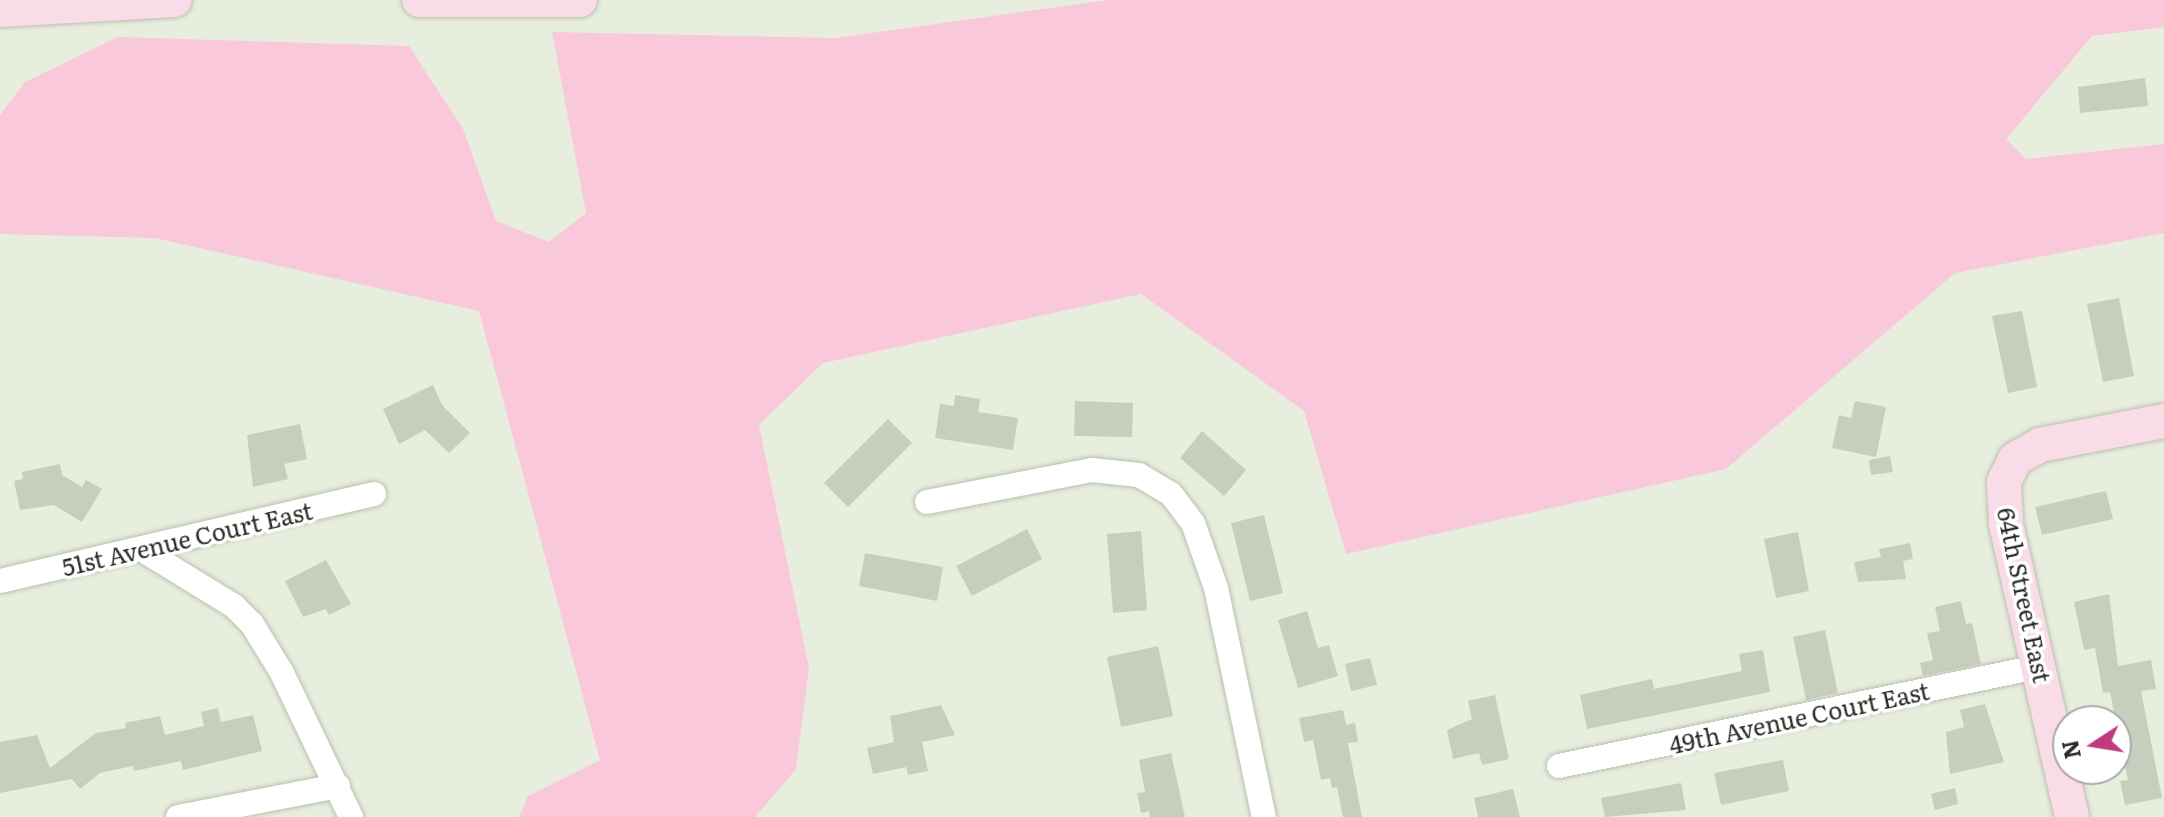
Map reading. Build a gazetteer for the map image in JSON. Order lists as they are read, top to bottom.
{
  "streets": {
    "street": ["51st Avenue Court East", "64th Street East", "49th Avenue Court East"]
  },
  "crossings": [
    ["64th Street East", "49th Avenue Court East"]
  ],
  "north": "left"
}
